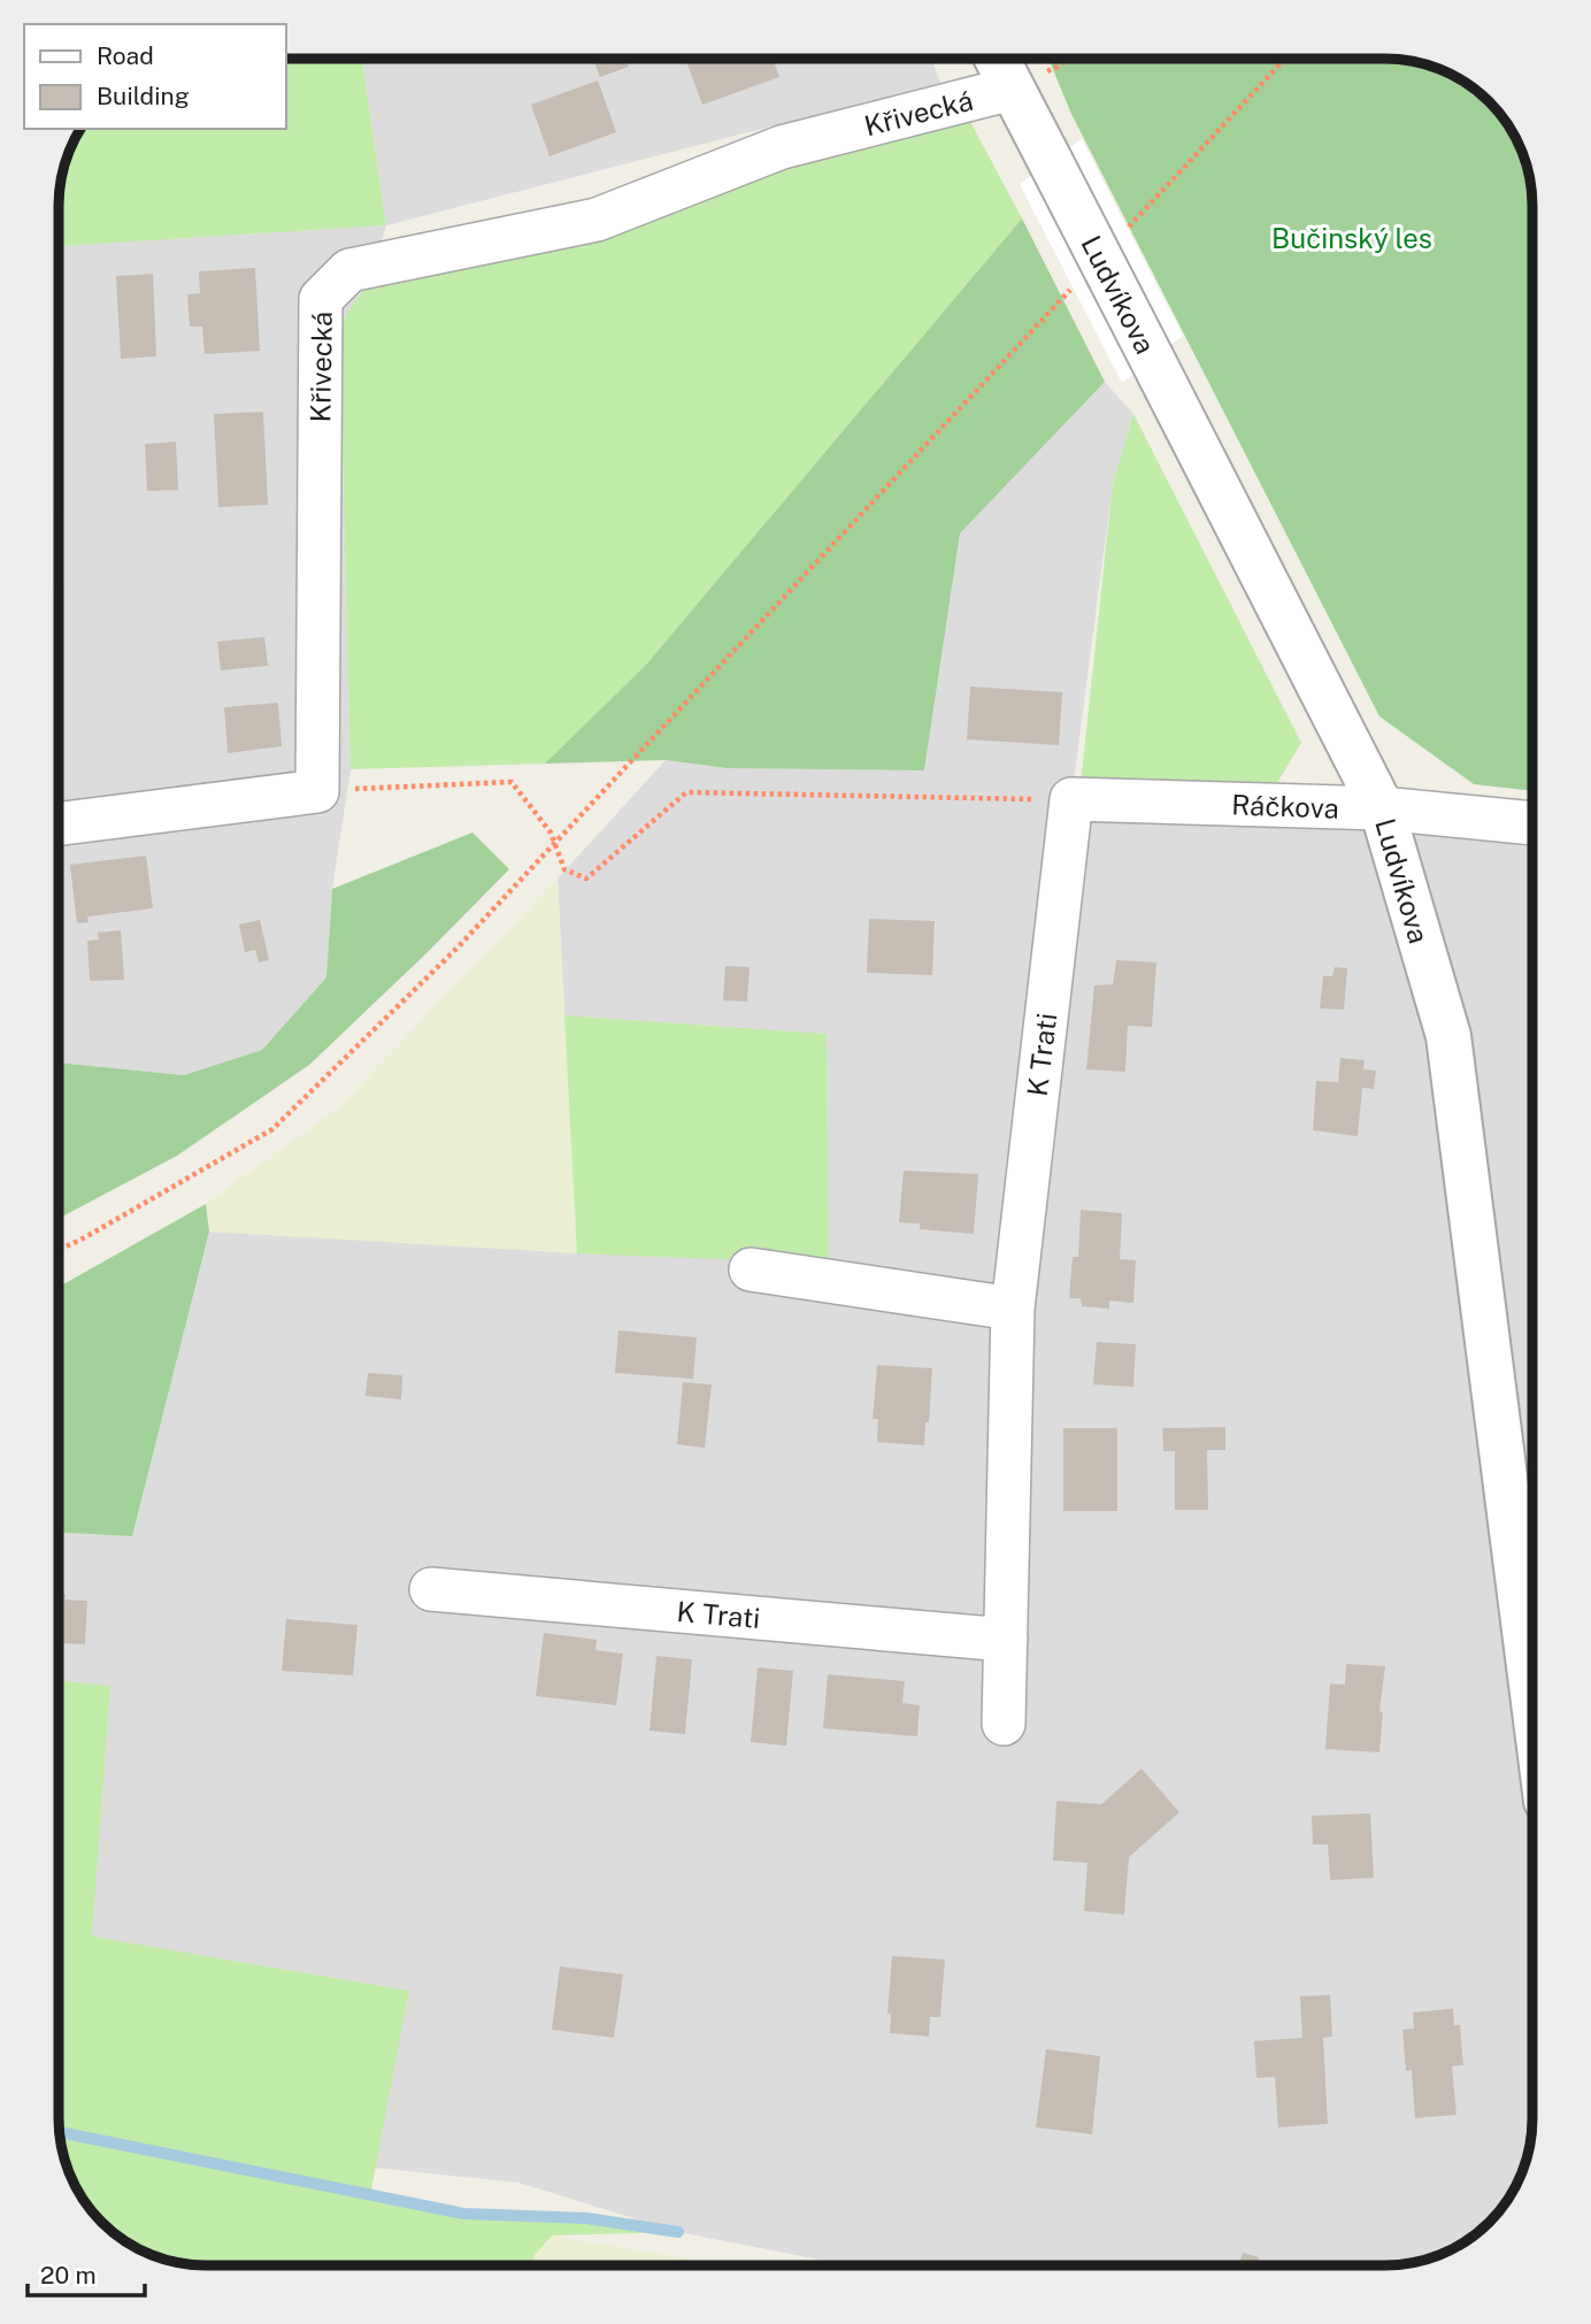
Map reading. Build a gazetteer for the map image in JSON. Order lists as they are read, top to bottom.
{
  "streets": {
    "street": [
      "Křivecká",
      "Ludvíkova",
      "Ráčkova",
      "K Trati"
    ]
  },
  "crossings": [
    ["Křivecká", "Ludvíkova"],
    ["Ludvíkova", "Ráčkova"],
    ["Ráčkova", "K Trati"]
  ],
  "parks": ["Bučinský les"],
  "legend": ["Road", "Building"],
  "scale_bar": "20 m"
}
